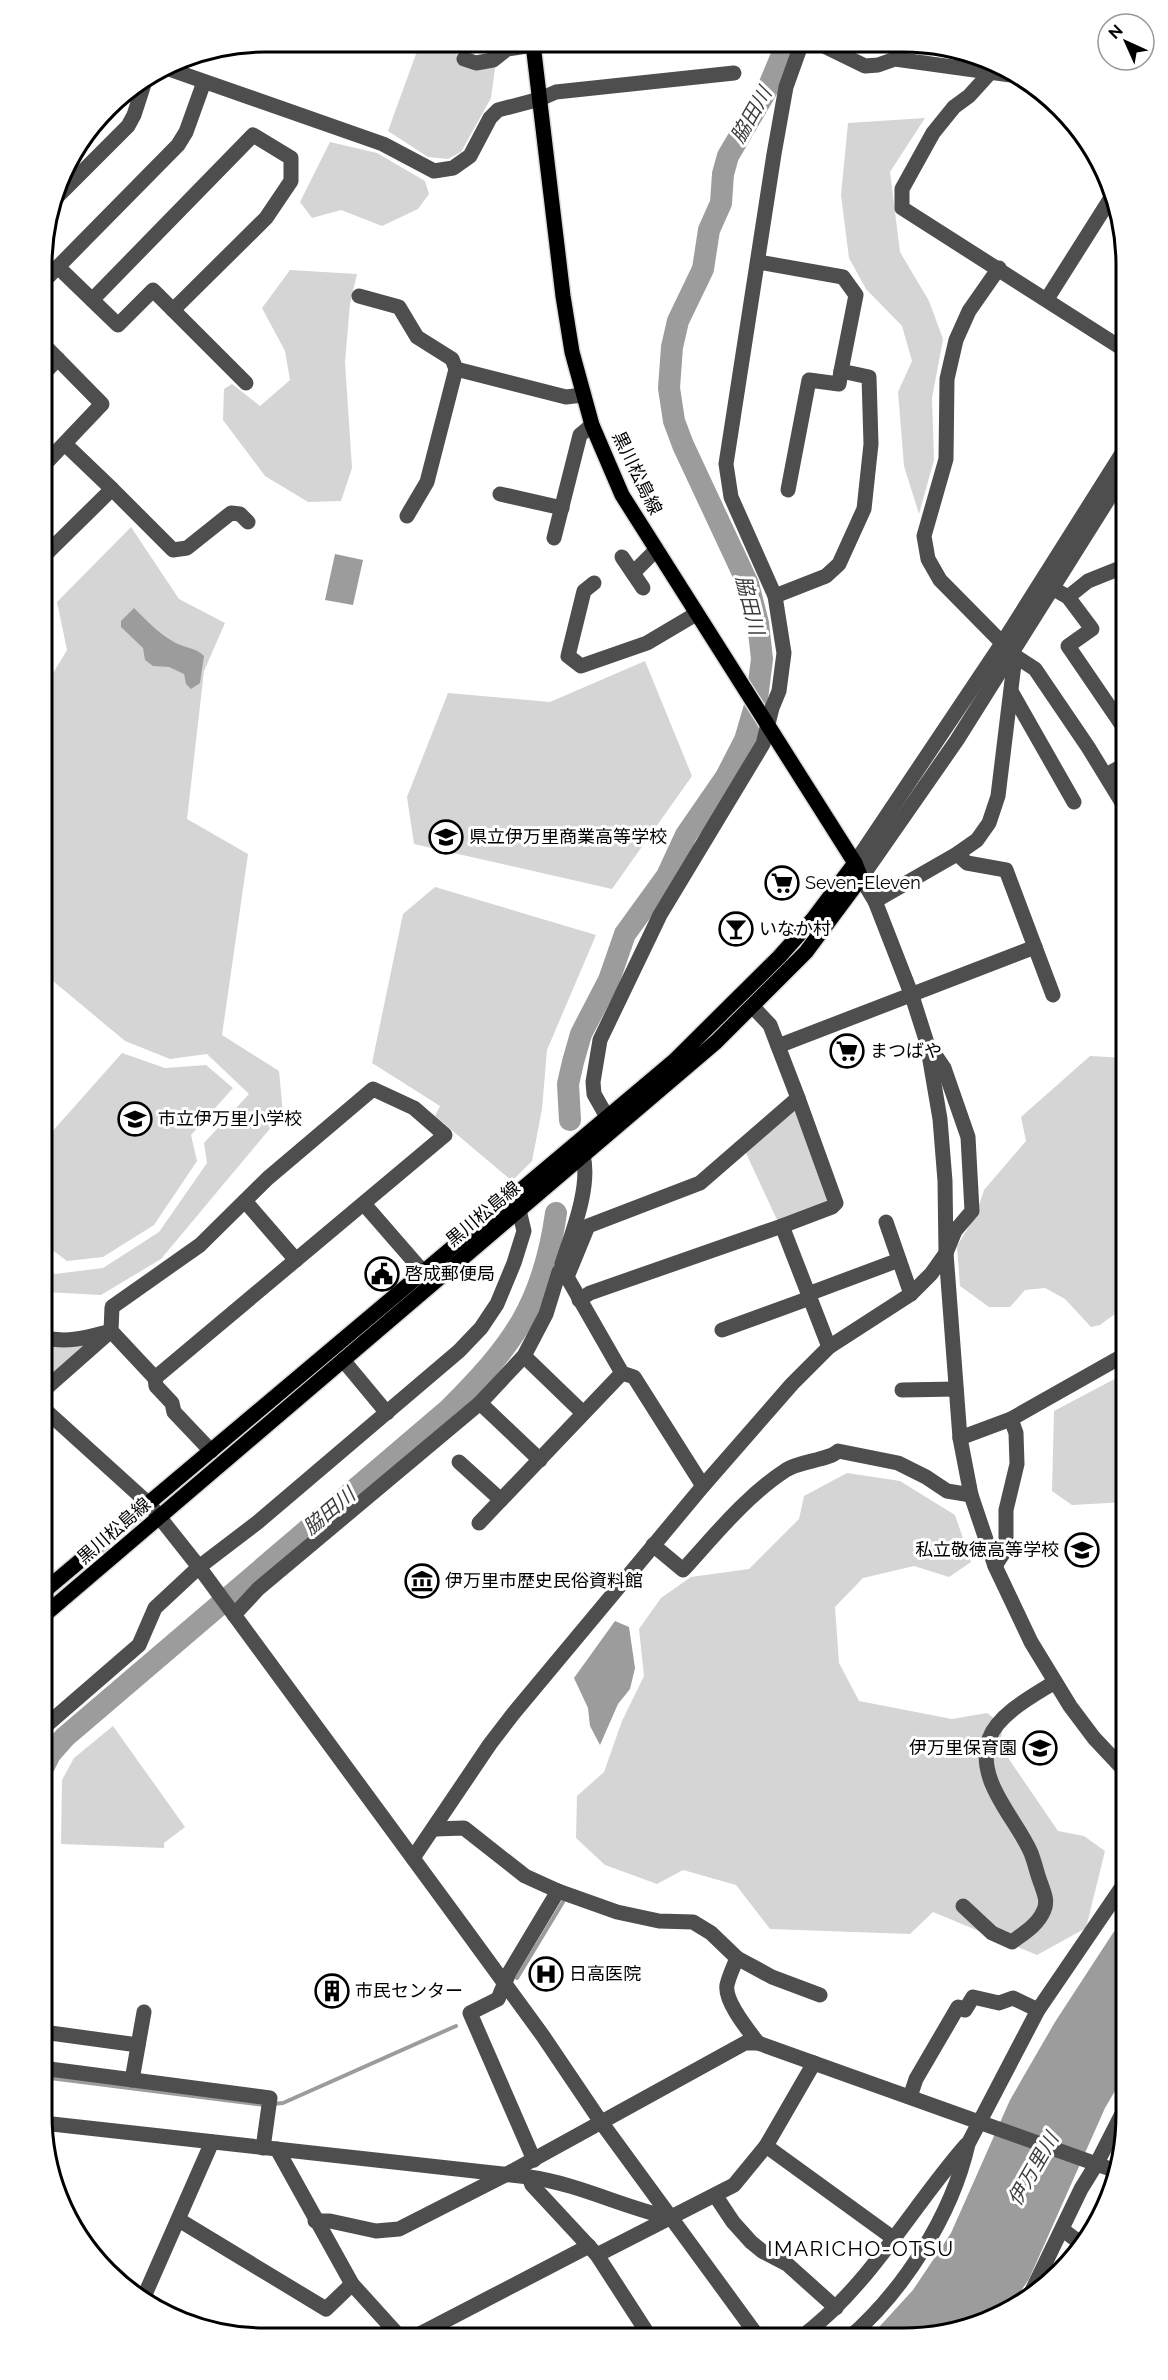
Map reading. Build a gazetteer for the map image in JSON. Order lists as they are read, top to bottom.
{
  "streets": {
    "main road": ["黒川松島線"]
  },
  "districts": ["IMARICHO-OTSU"],
  "water": ["脇田川", "伊万里川"],
  "places": {
    "school or university": [
      "県立伊万里商業高等学校",
      "市立伊万里小学校",
      "私立敬徳高等学校",
      "伊万里保育園"
    ],
    "supermarket": ["Seven-Eleven", "まつばや"],
    "bar": ["いなか村"],
    "public building": ["啓成郵便局"],
    "museum": ["伊万里市歴史民俗資料館"],
    "hospital": ["日高医院"],
    "building": ["市民センター"]
  },
  "north": "top left"
}
